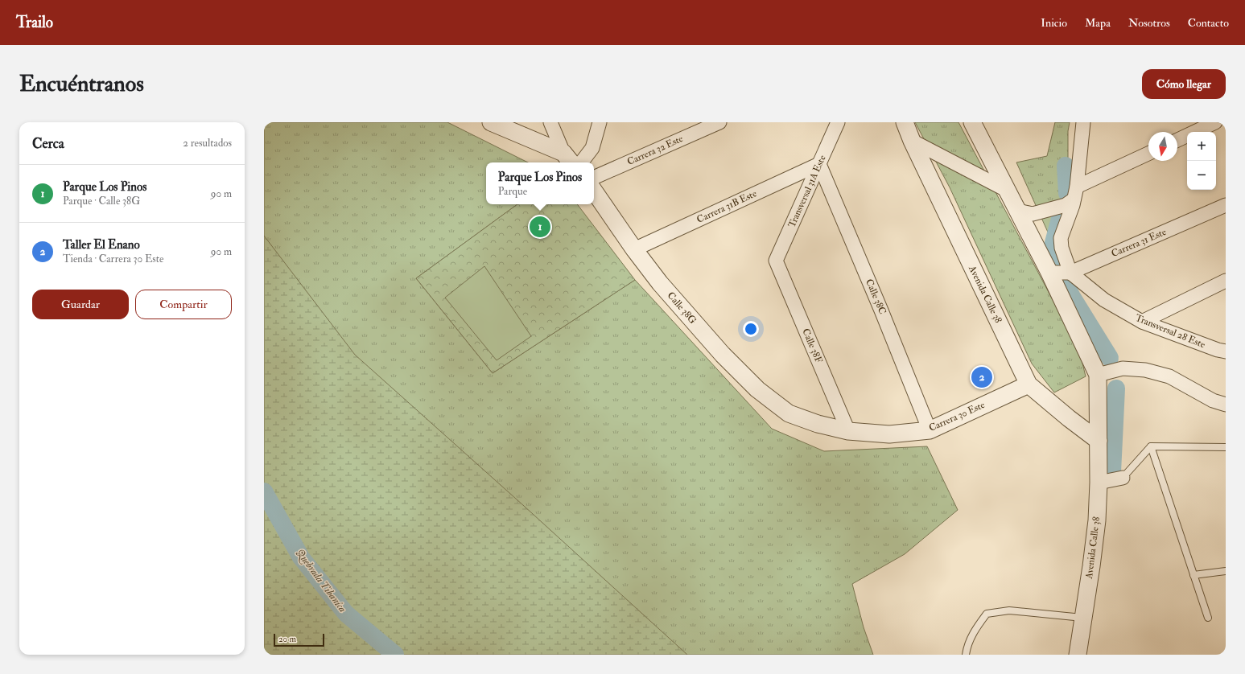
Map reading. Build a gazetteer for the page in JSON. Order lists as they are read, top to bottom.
{
  "streets": {
    "street": [
      "Carrera 32 Este",
      "Transversal 31A Este",
      "Carrera 31B Este",
      "Carrera 31 Este",
      "Avenida Calle 38",
      "Calle 38C",
      "Calle 38G",
      "Transversal 28 Este",
      "Calle 38F",
      "Carrera 30 Este"
    ]
  },
  "crossings": [
    ["Transversal 31A Este", "Carrera 31B Este"],
    ["Transversal 31A Este", "Calle 38C"],
    ["Transversal 31A Este", "Calle 38F"],
    ["Carrera 31B Este", "Calle 38C"],
    ["Carrera 31B Este", "Calle 38G"],
    ["Carrera 31 Este", "Avenida Calle 38"],
    ["Carrera 31 Este", "Transversal 28 Este"],
    ["Avenida Calle 38", "Carrera 30 Este"],
    ["Calle 38C", "Carrera 30 Este"],
    ["Calle 38G", "Carrera 30 Este"],
    ["Calle 38F", "Carrera 30 Este"]
  ],
  "water": ["Quebrada Tibaníca"],
  "scale_bar": "20 m",
  "north": "bottom",
  "page": {
    "header": "Trailo",
    "nav": [
      "Inicio",
      "Mapa",
      "Nosotros",
      "Contacto"
    ],
    "buttons": [
      "Cómo llegar",
      ["Guardar", "Compartir"]
    ],
    "title": "Encuéntranos",
    "heading": ["Cerca", "2 resultados"],
    "map_buttons": ["+", "−"],
    "popup": ["Parque Los Pinos", "Parque"],
    "list": [
      {
        "mark": "1",
        "name": "Parque Los Pinos",
        "note": "Parque · Calle 38G",
        "value": "90 m"
      },
      {
        "mark": "2",
        "name": "Taller El Enano",
        "note": "Tienda · Carrera 30 Este",
        "value": "90 m"
      }
    ],
    "pins": ["1", "2"],
    "scale": "20 m"
  }
}
